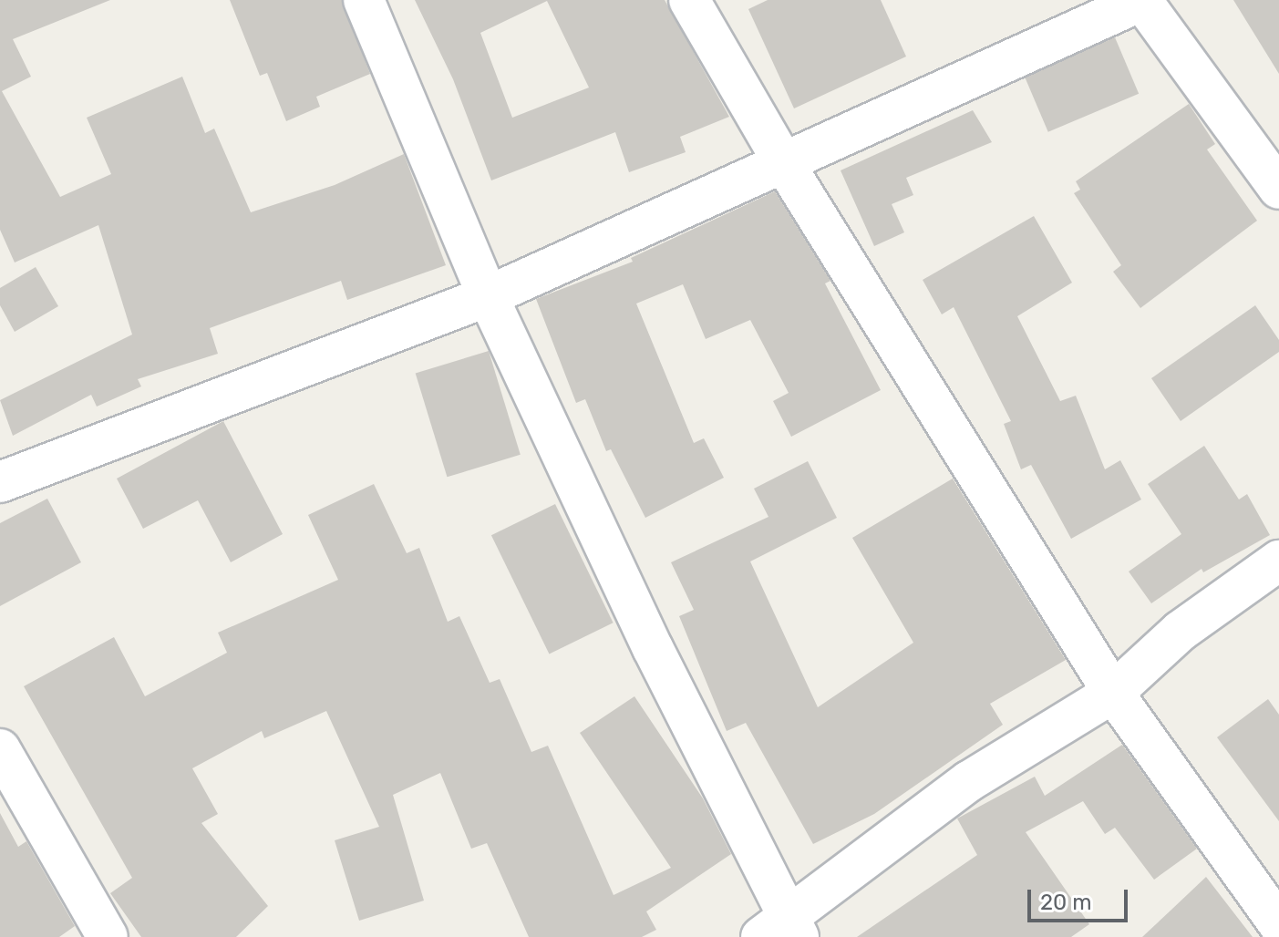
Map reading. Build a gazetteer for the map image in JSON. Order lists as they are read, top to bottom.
{
  "scale_bar": "20 m"
}
